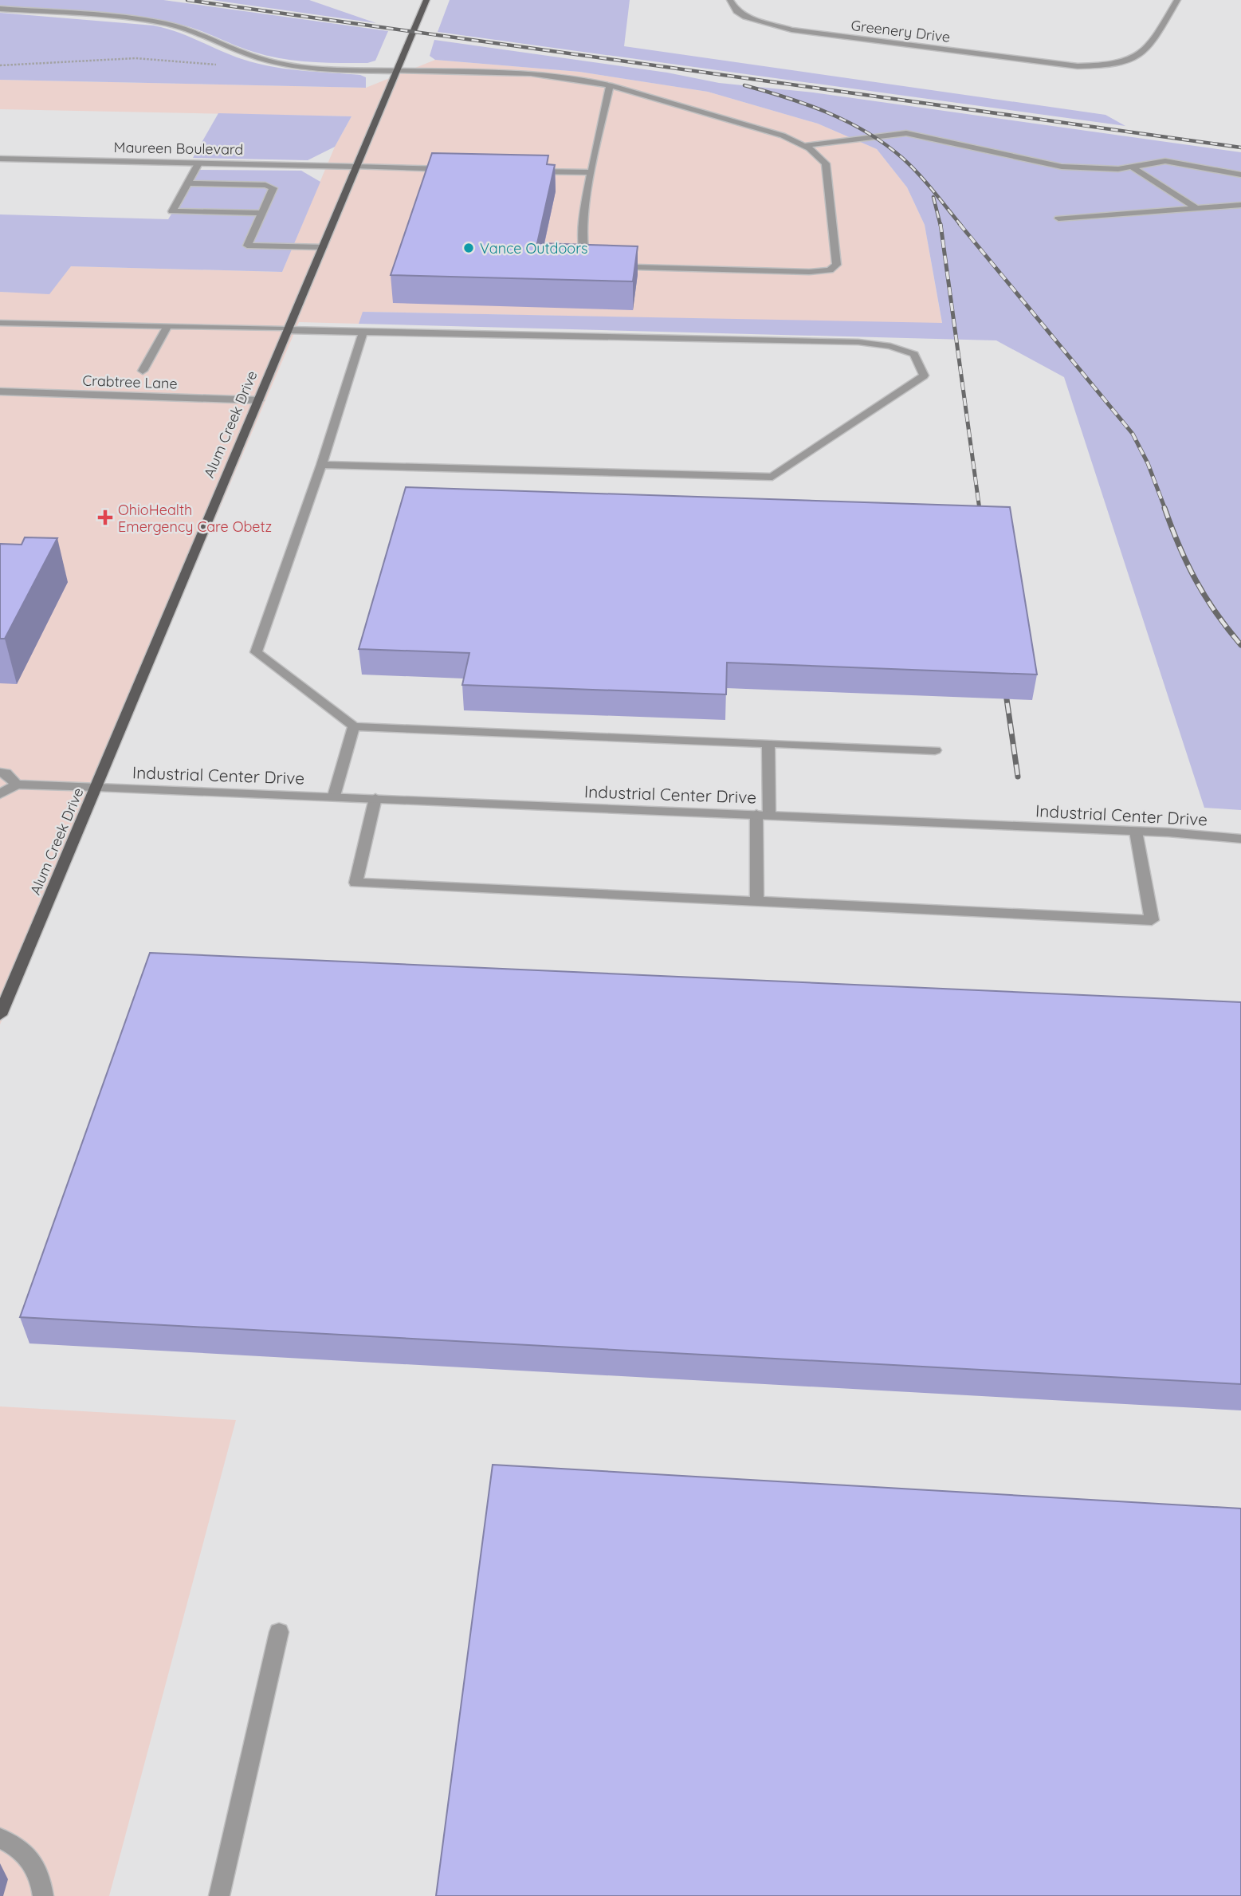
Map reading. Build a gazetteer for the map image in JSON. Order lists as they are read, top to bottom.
{
  "streets": {
    "main road": ["Alum Creek Drive"],
    "street": [
      "Greenery Drive",
      "Maureen Boulevard",
      "Crabtree Lane",
      "Industrial Center Drive"
    ]
  },
  "crossings": [
    ["Maureen Boulevard", "Alum Creek Drive"],
    ["Crabtree Lane", "Alum Creek Drive"],
    ["Alum Creek Drive", "Industrial Center Drive"]
  ],
  "places": {
    "other": ["Vance Outdoors"],
    "health": ["OhioHealth Emergency Care Obetz"]
  }
}
